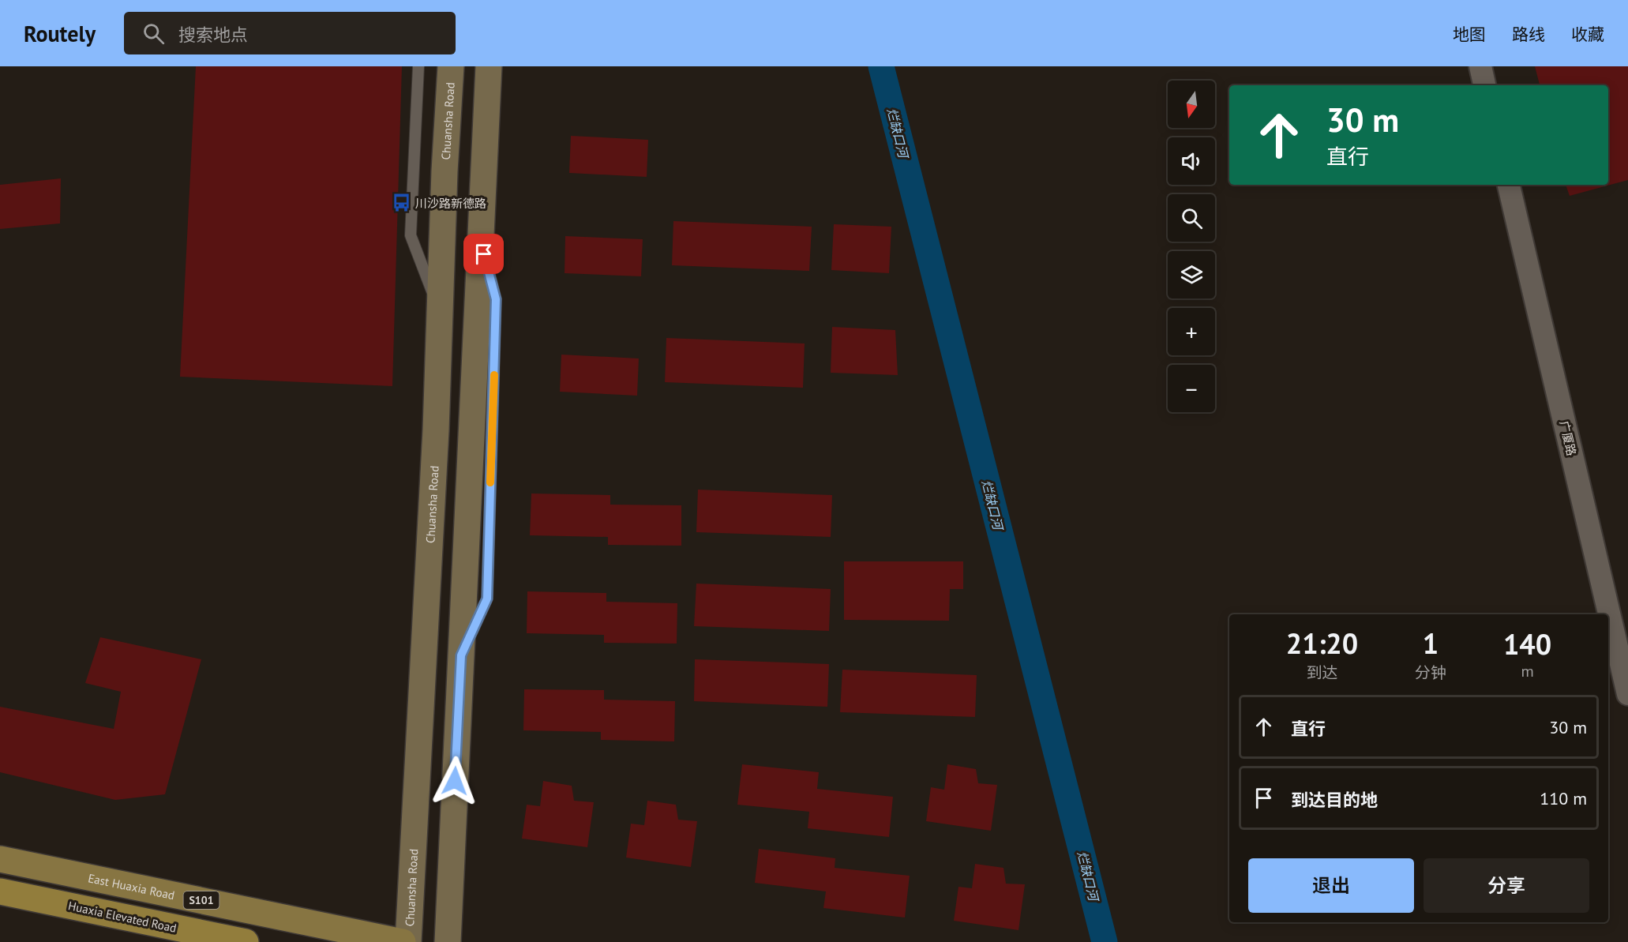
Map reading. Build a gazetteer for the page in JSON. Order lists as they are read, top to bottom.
{
  "streets": {
    "highway": ["Huaxia Elevated Road"],
    "main road": ["Chuansha Road", "East Huaxia Road", "S101"],
    "street": ["广厦路"]
  },
  "water": ["烂缺口河"],
  "places": {
    "bus stop": ["川沙路新德路"]
  },
  "north": "bottom",
  "page": {
    "header": "Routely",
    "search": "搜索地点",
    "nav": ["地图", "路线", "收藏"],
    "map_buttons": ["+", "−"],
    "turn": ["30 m", "直行"],
    "eta": [
      "21:20",
      "到达",
      "1",
      "分钟",
      "140",
      "m"
    ],
    "list": [
      {
        "name": "直行",
        "value": "30 m"
      },
      {
        "name": "到达目的地",
        "value": "110 m"
      }
    ],
    "buttons": ["退出", "分享"]
  }
}
